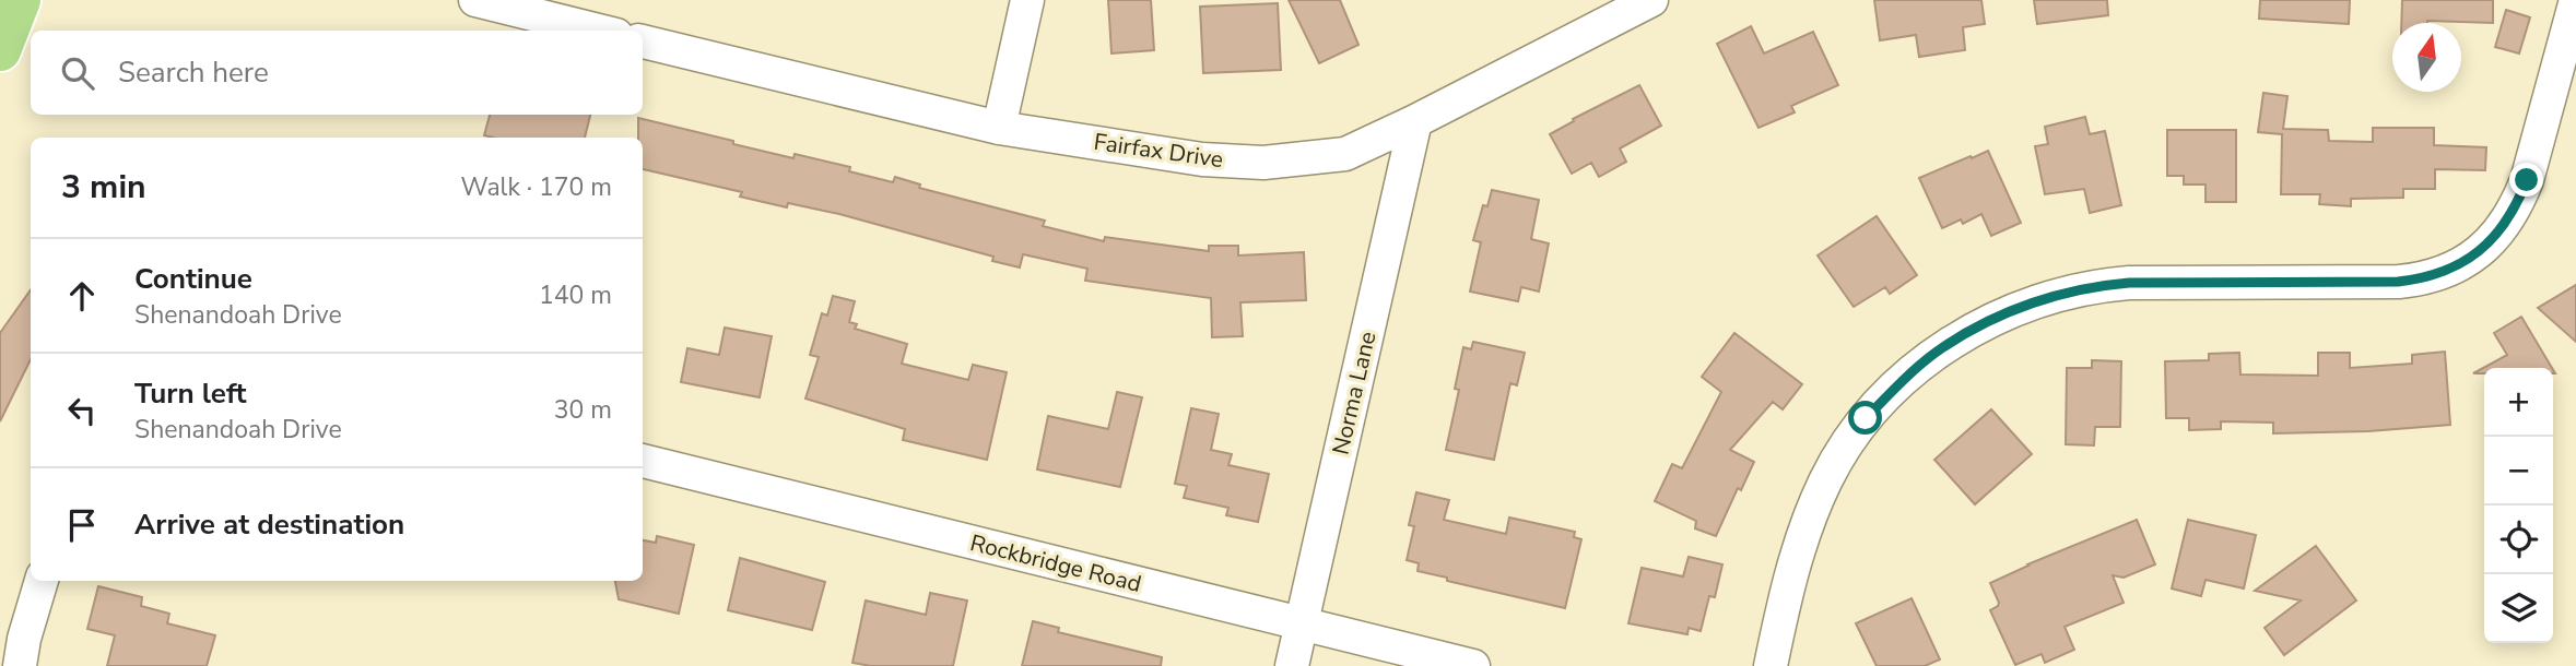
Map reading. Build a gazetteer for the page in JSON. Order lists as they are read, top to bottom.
{
  "streets": {
    "street": ["Fairfax Drive", "Norma Lane", "Rockbridge Road"]
  },
  "crossings": [
    ["Fairfax Drive", "Norma Lane"],
    ["Norma Lane", "Rockbridge Road"]
  ],
  "north": "top",
  "page": {
    "search": "Search here",
    "heading": ["3 min", "Walk · 170 m"],
    "list": [
      ["Continue", "Shenandoah Drive", "140 m"],
      ["Turn left", "Shenandoah Drive", "30 m"],
      "Arrive at destination"
    ],
    "map_buttons": ["+", "−"]
  }
}
